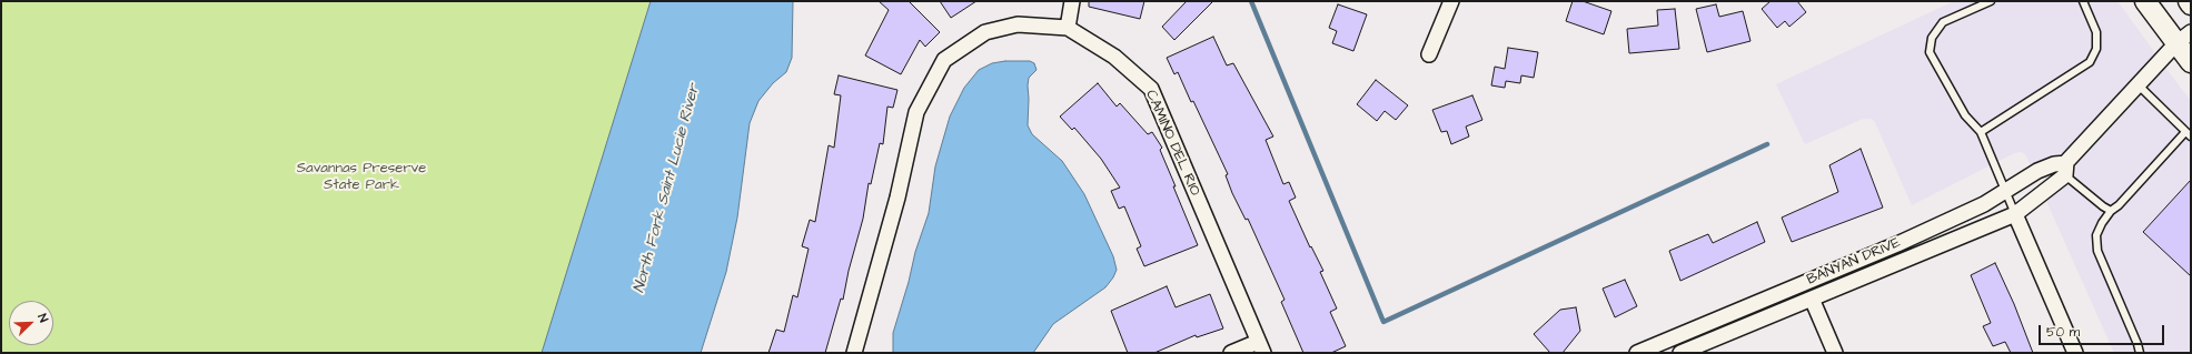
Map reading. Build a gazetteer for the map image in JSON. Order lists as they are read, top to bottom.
{
  "streets": {
    "street": ["CAMINO DEL RIO", "BANYAN DRIVE"]
  },
  "water": ["North Fork Saint Lucie River"],
  "parks": ["Savannas Preserve State Park"],
  "scale_bar": "50 m",
  "north": "top right"
}
